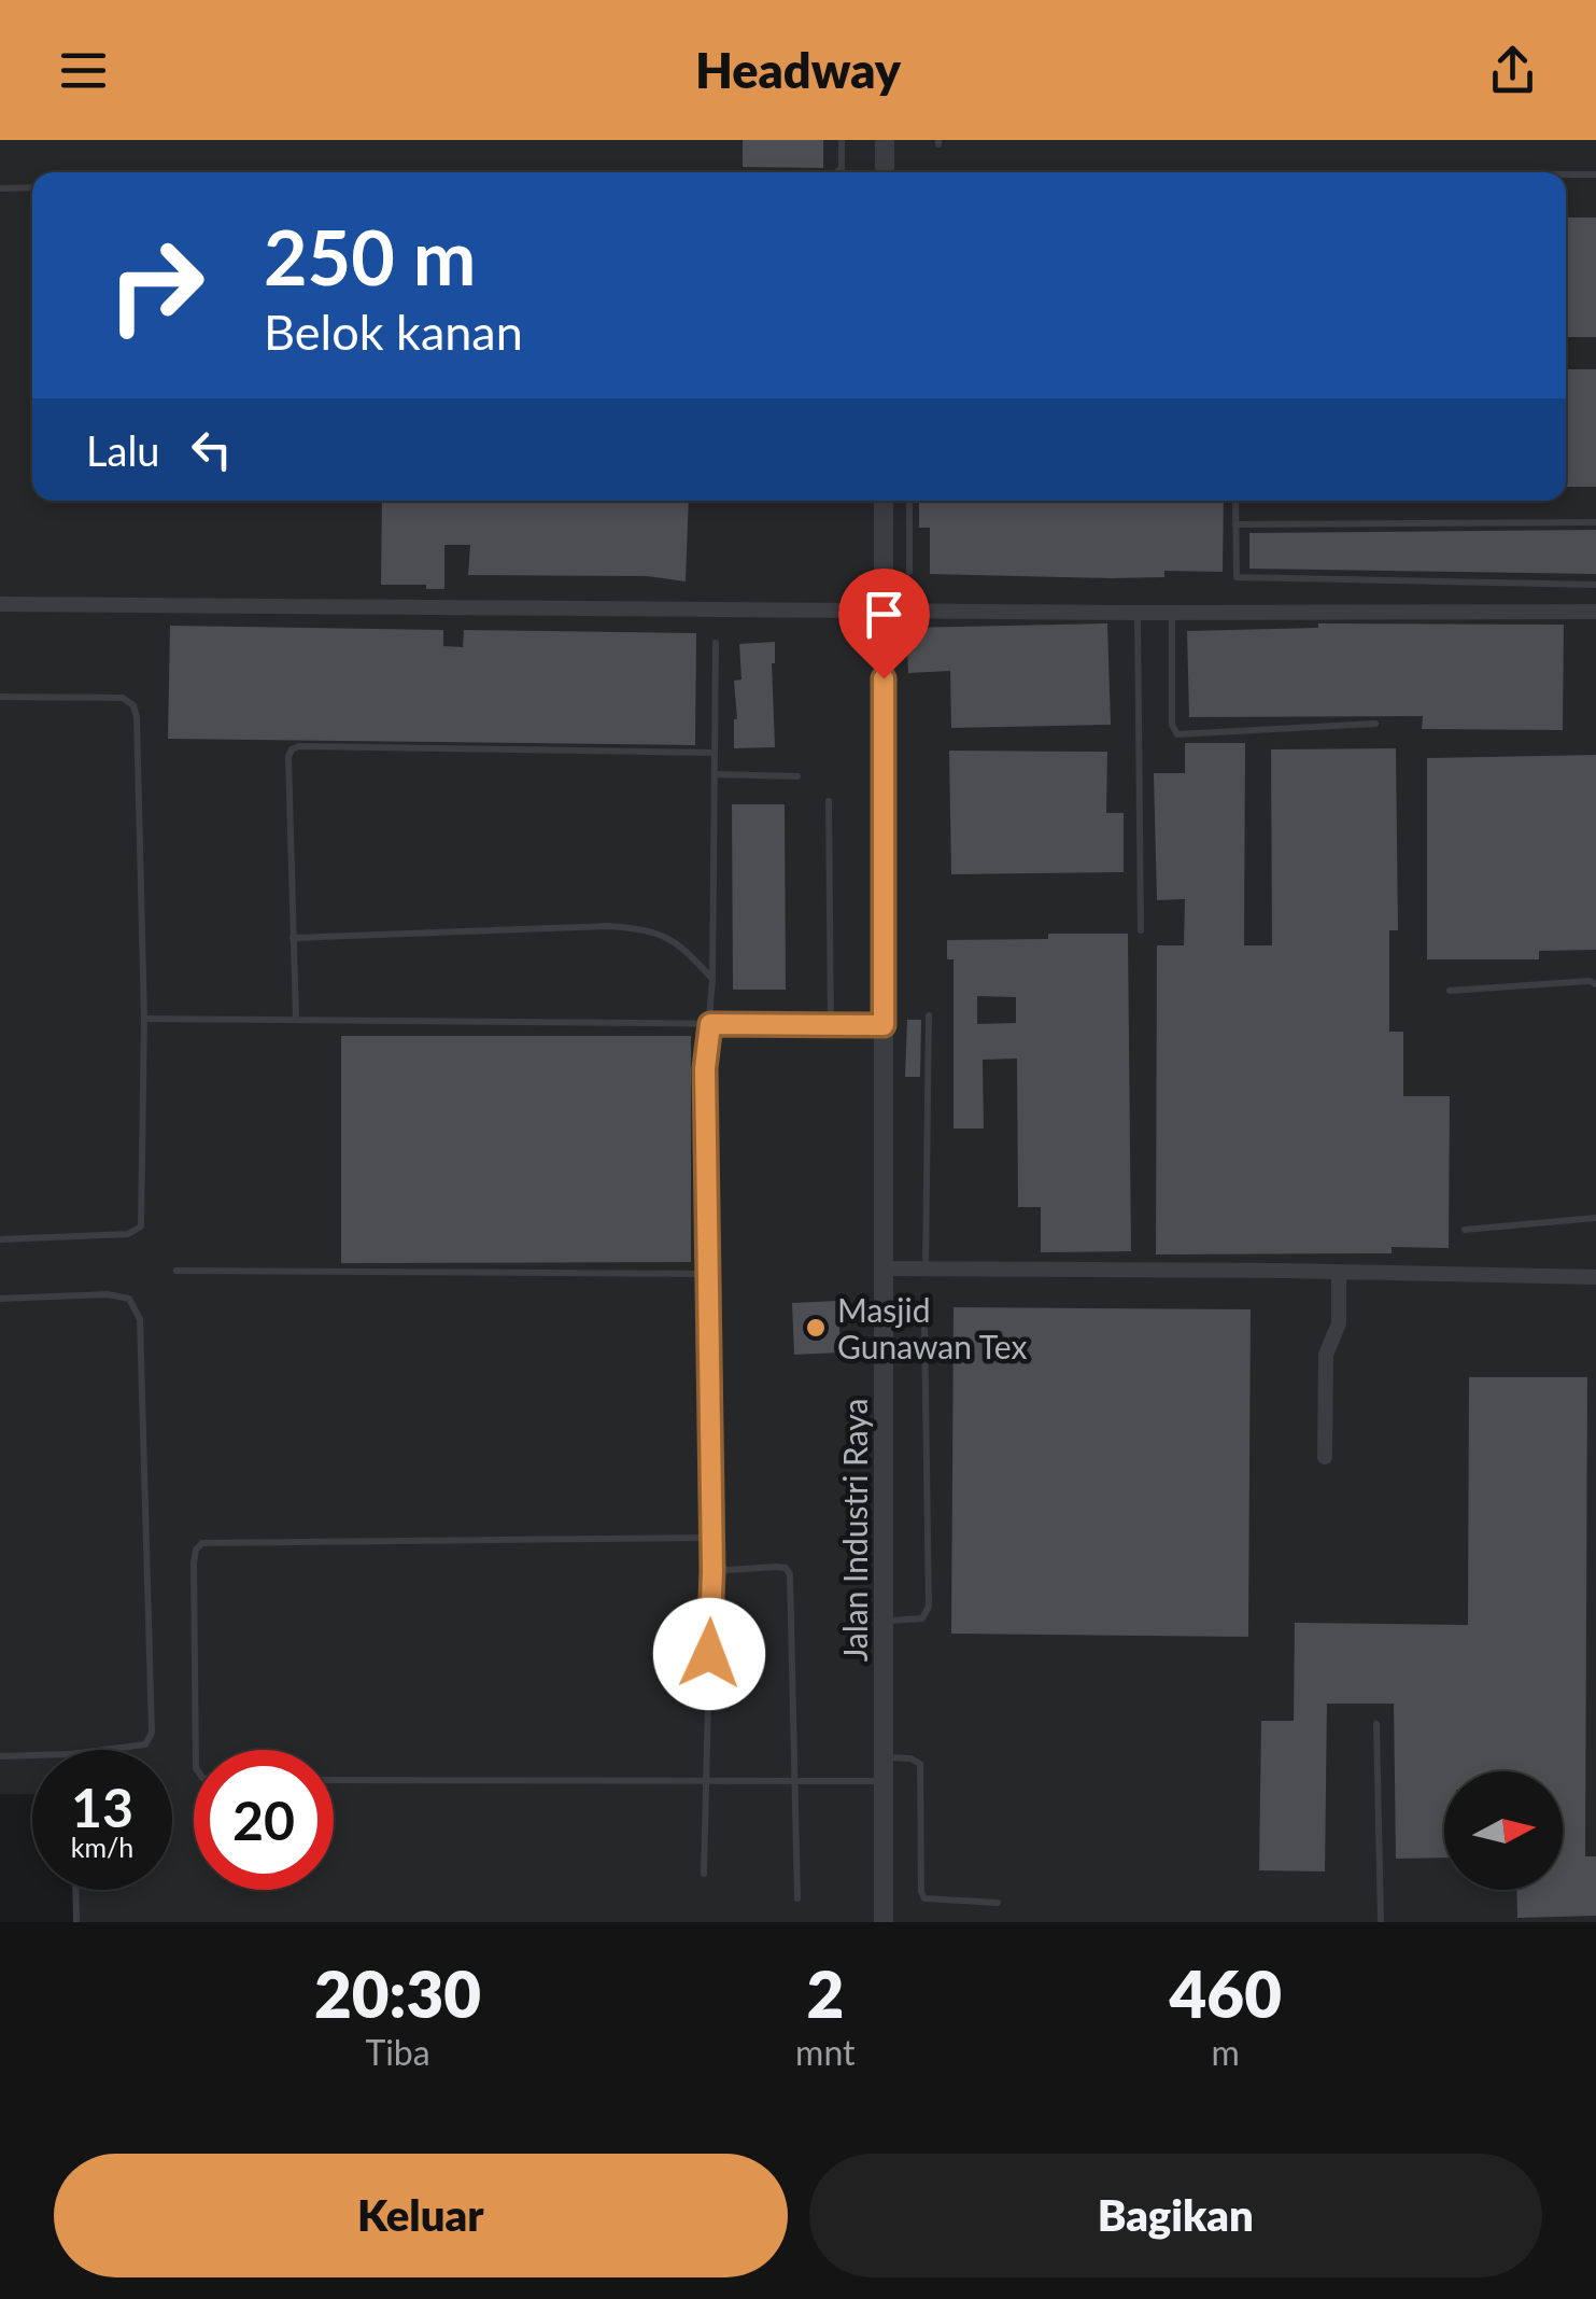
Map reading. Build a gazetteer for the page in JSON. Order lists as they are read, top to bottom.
{
  "streets": {
    "street": ["Jalan Industri Raya"]
  },
  "places": ["Masjid Gunawan Tex"],
  "north": "right",
  "page": {
    "header": "Headway",
    "turn": ["250 m", "Belok kanan"],
    "then": "Lalu",
    "speed": "13 km/h",
    "limit": "20",
    "eta": [
      "20:30",
      "Tiba",
      "2",
      "mnt",
      "460",
      "m"
    ],
    "buttons": ["Keluar", "Bagikan"]
  }
}
